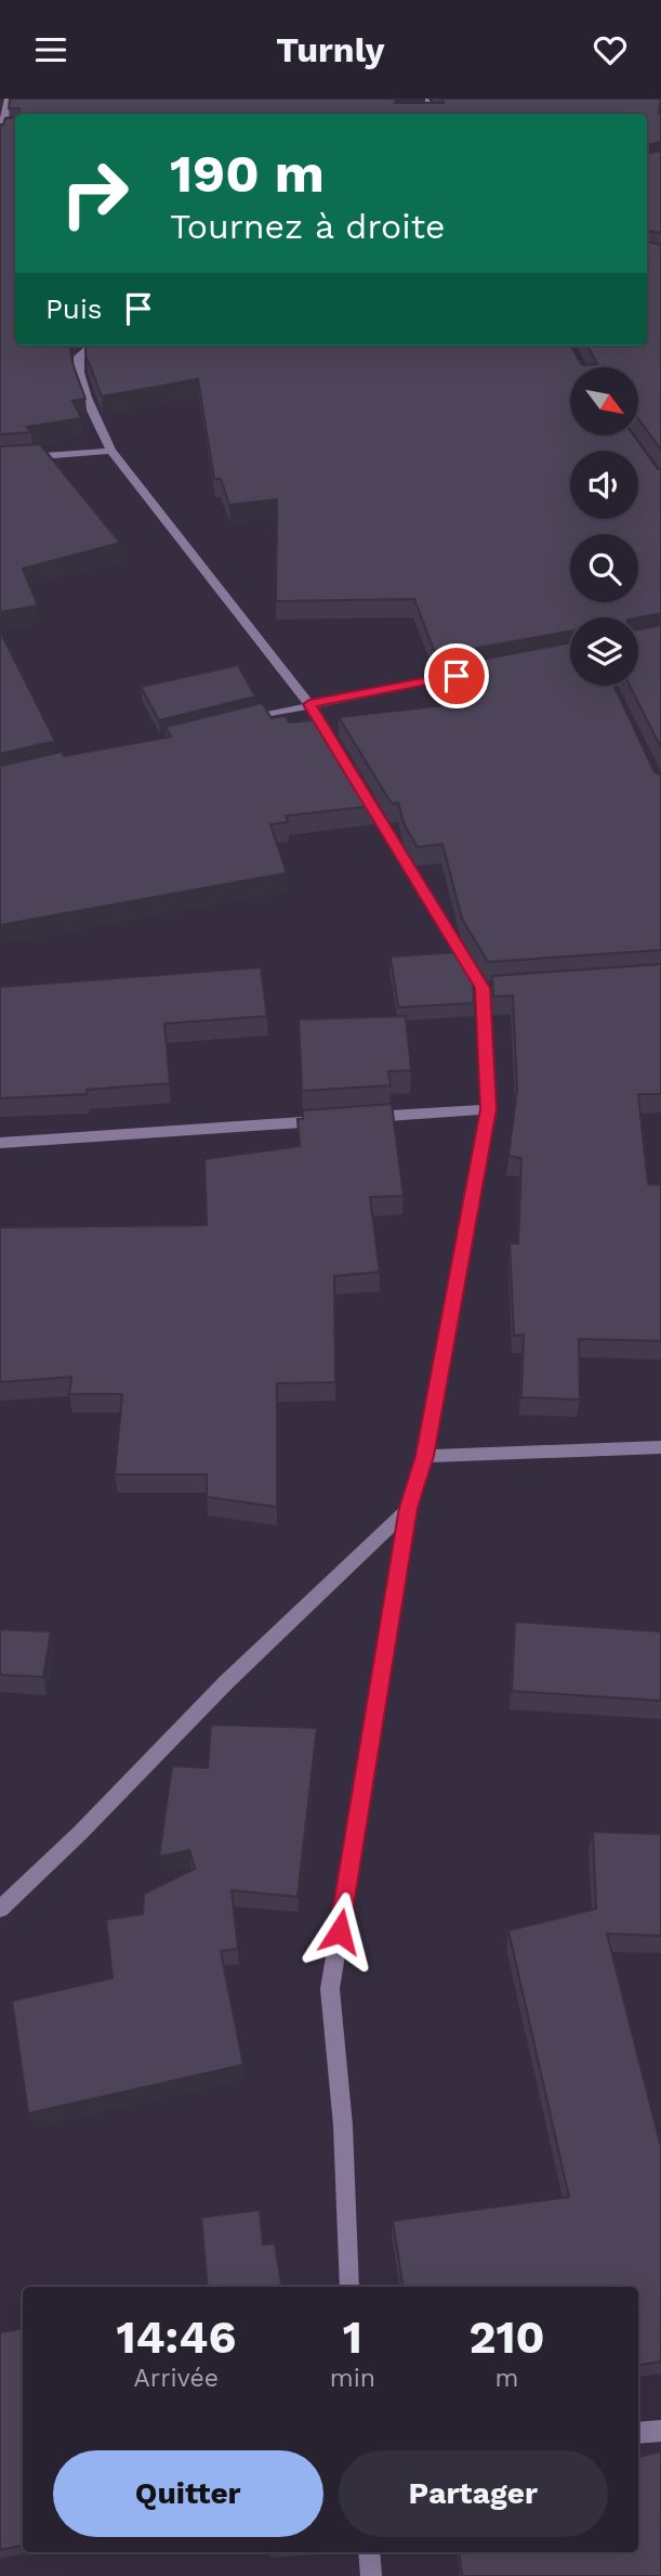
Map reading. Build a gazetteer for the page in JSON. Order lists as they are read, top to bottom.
{
  "north": "bottom right",
  "page": {
    "header": "Turnly",
    "turn": ["190 m", "Tournez à droite"],
    "then": "Puis",
    "eta": [
      "14:46",
      "Arrivée",
      "1",
      "min",
      "210",
      "m"
    ],
    "buttons": ["Quitter", "Partager"]
  }
}
